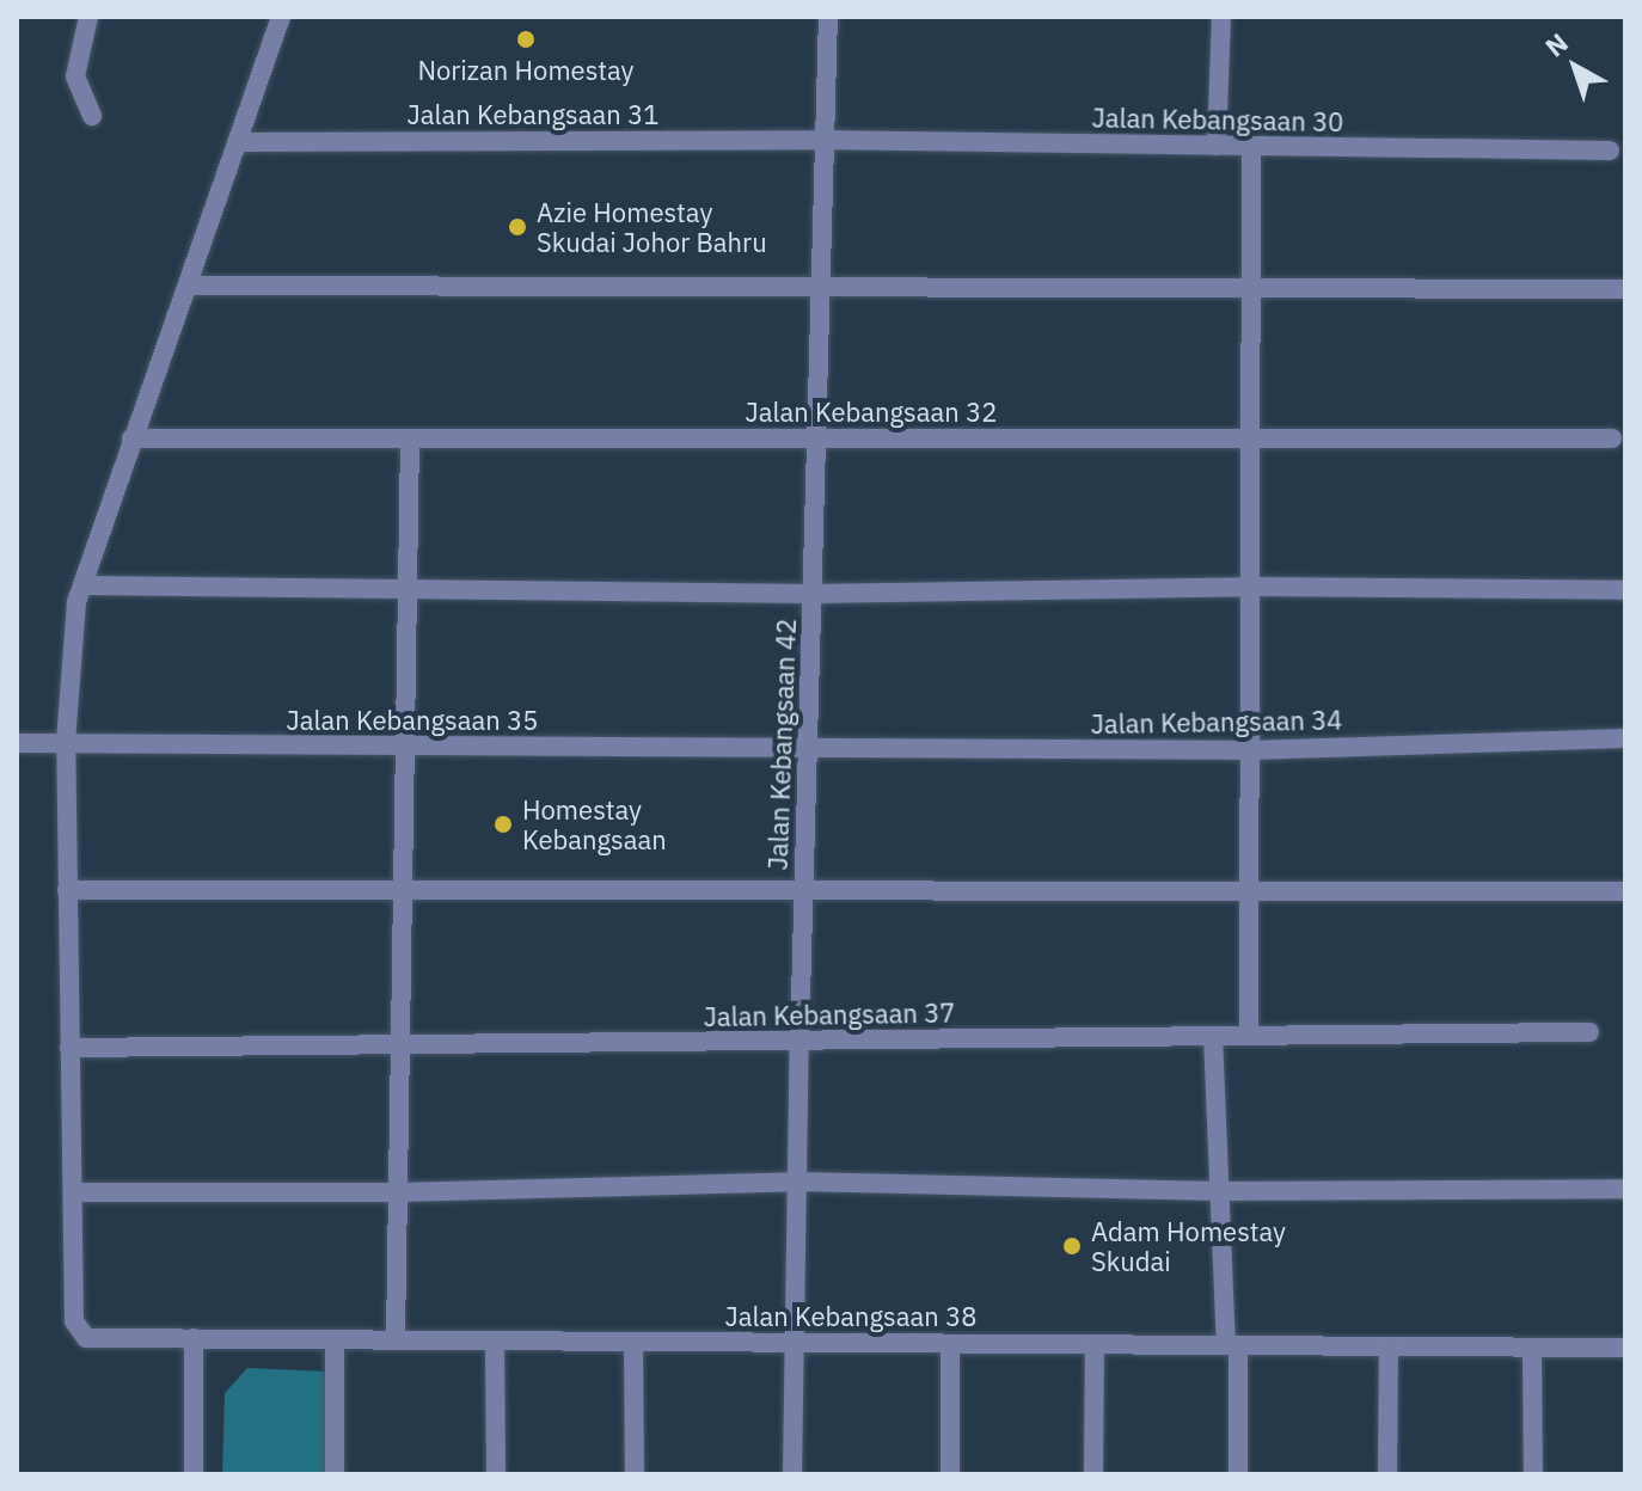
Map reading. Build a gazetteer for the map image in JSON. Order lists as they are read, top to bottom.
{
  "streets": {
    "street": [
      "Jalan Kebangsaan 31",
      "Jalan Kebangsaan 30",
      "Jalan Kebangsaan 32",
      "Jalan Kebangsaan 35",
      "Jalan Kebangsaan 34",
      "Jalan Kebangsaan 42",
      "Jalan Kebangsaan 37",
      "Jalan Kebangsaan 38"
    ]
  },
  "crossings": [
    ["Jalan Kebangsaan 31", "Jalan Kebangsaan 30"],
    ["Jalan Kebangsaan 31", "Jalan Kebangsaan 42"],
    ["Jalan Kebangsaan 30", "Jalan Kebangsaan 42"],
    ["Jalan Kebangsaan 32", "Jalan Kebangsaan 42"],
    ["Jalan Kebangsaan 35", "Jalan Kebangsaan 34"],
    ["Jalan Kebangsaan 35", "Jalan Kebangsaan 42"],
    ["Jalan Kebangsaan 34", "Jalan Kebangsaan 42"],
    ["Jalan Kebangsaan 42", "Jalan Kebangsaan 37"],
    ["Jalan Kebangsaan 42", "Jalan Kebangsaan 38"]
  ],
  "places": [
    "Norizan Homestay",
    "Azie Homestay Skudai Johor Bahru",
    "Homestay Kebangsaan",
    "Adam Homestay Skudai"
  ],
  "north": "top left"
}
